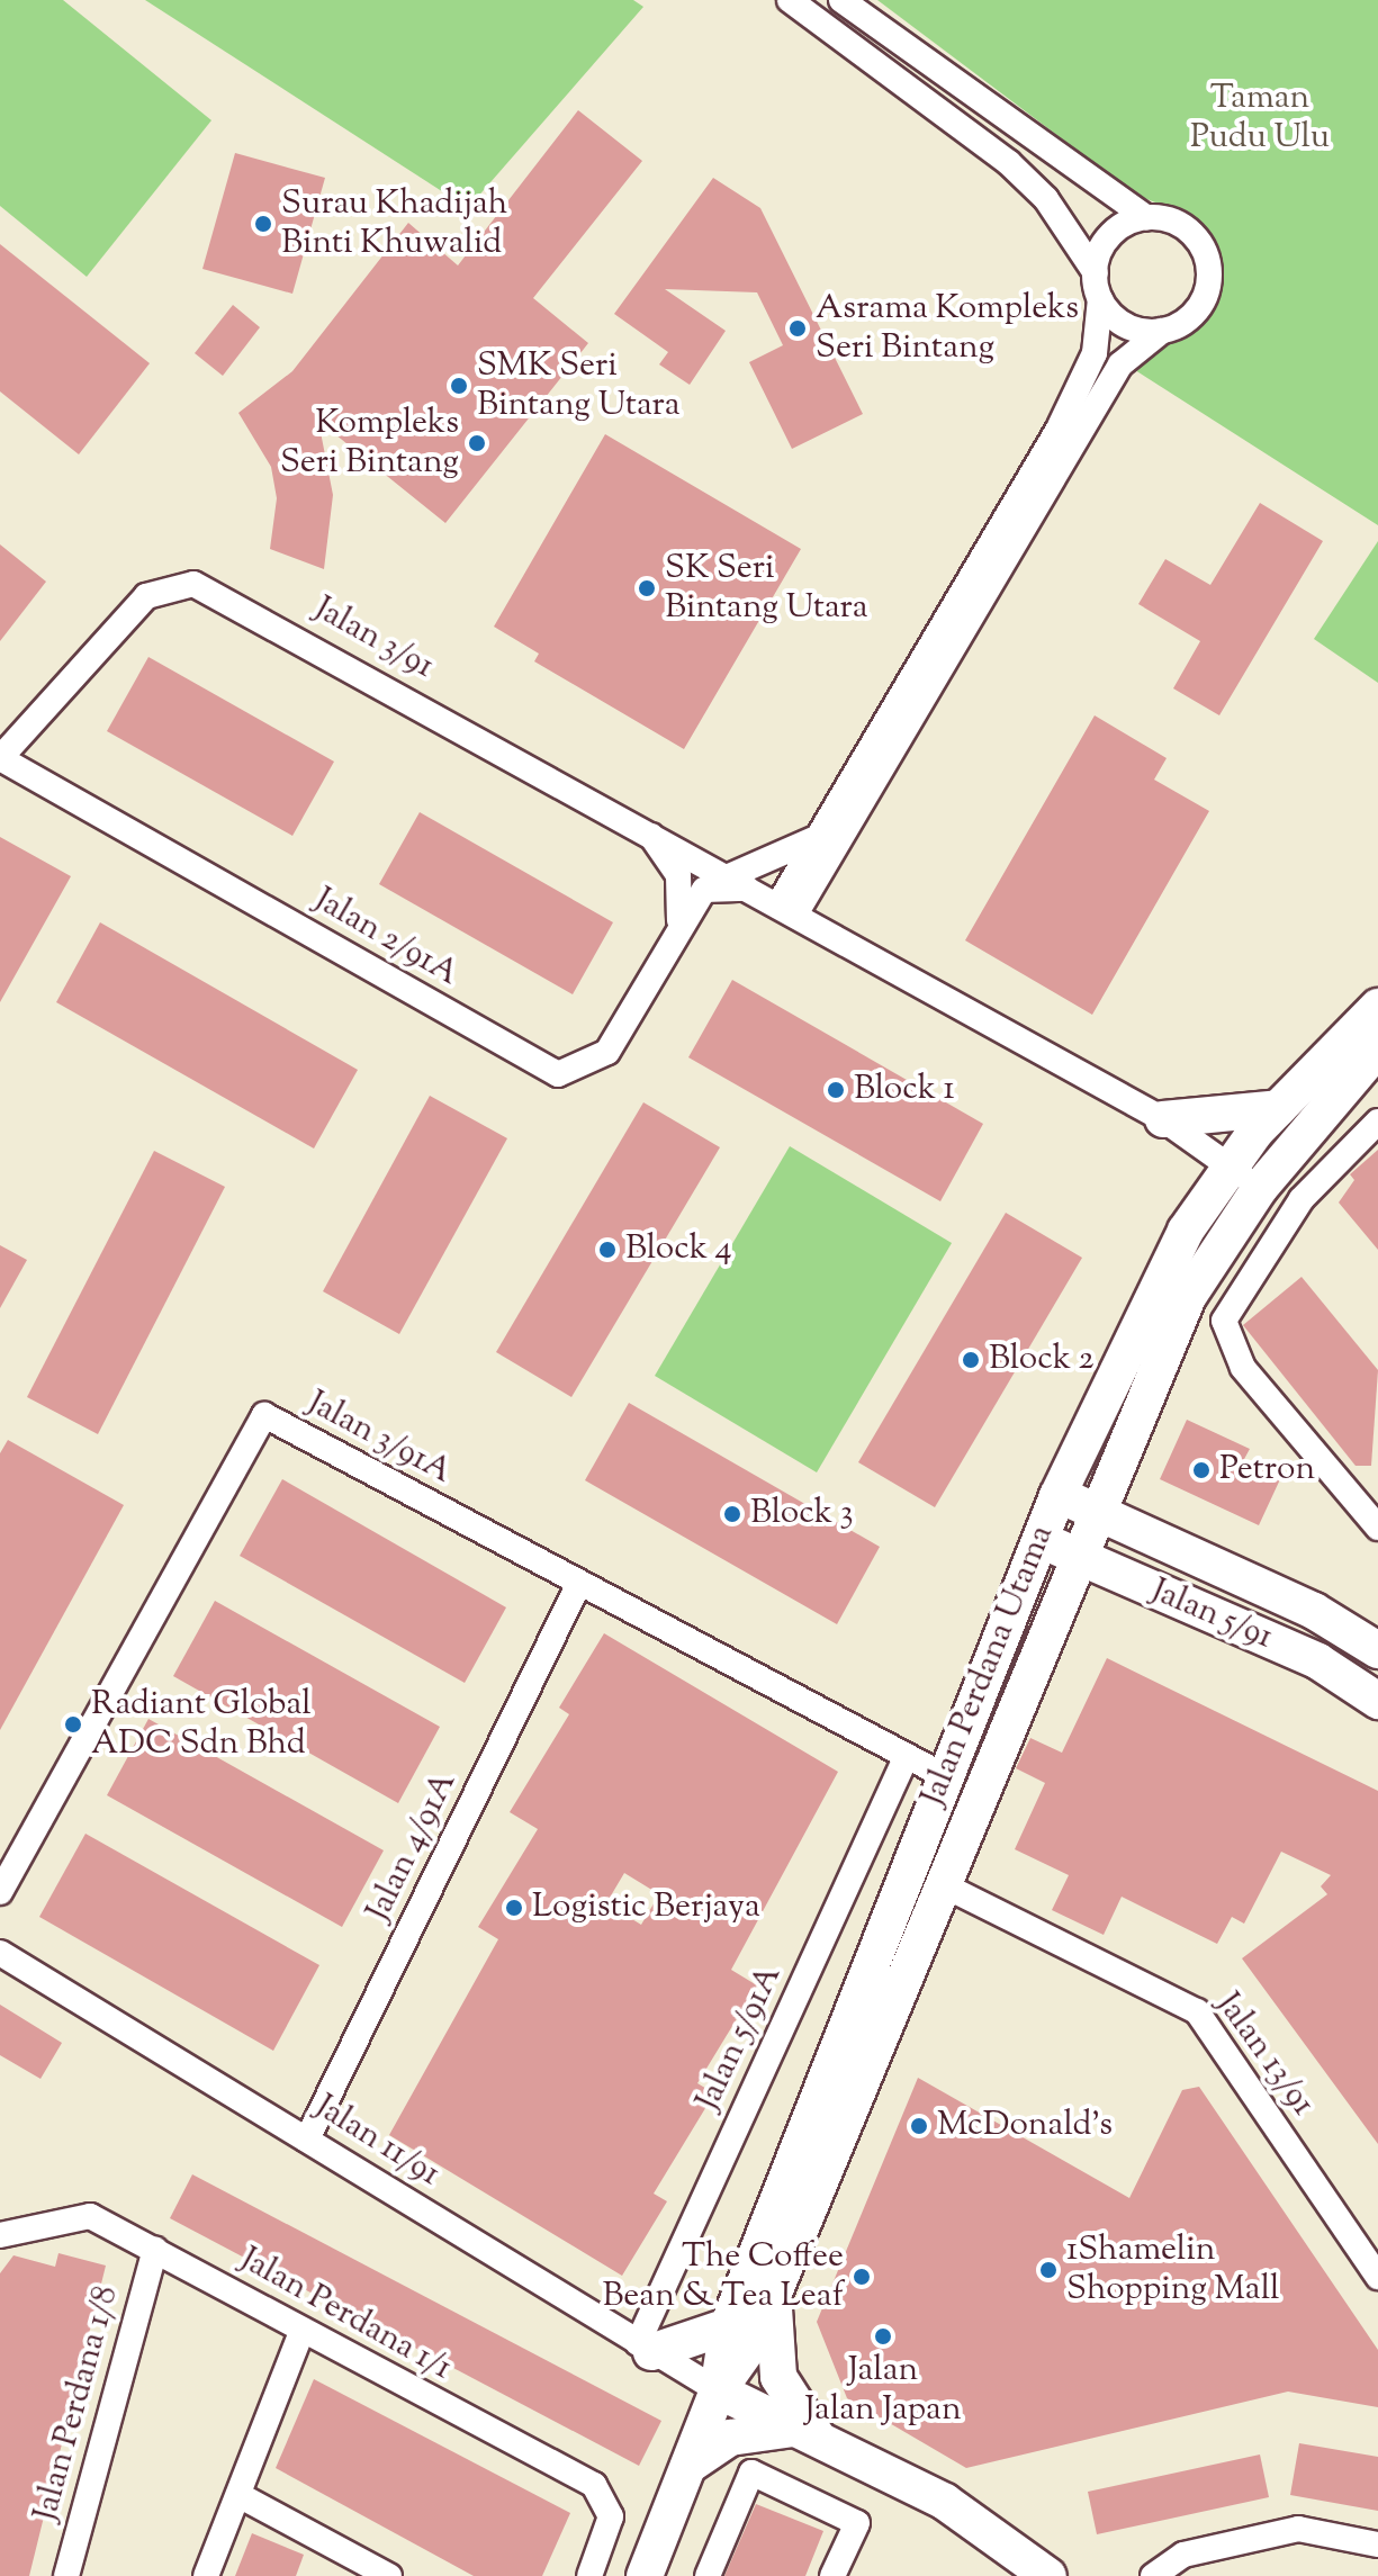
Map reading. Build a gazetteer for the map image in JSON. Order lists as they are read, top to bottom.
{
  "streets": {
    "street": [
      "Jalan 3/91",
      "Jalan 2/91A",
      "Jalan 3/91A",
      "Jalan 5/91",
      "Jalan Perdana Utama",
      "Jalan 4/91A",
      "Jalan 5/91A",
      "Jalan 13/91",
      "Jalan 11/91",
      "Jalan Perdana 1/1",
      "Jalan Perdana 1/8"
    ]
  },
  "crossings": [
    ["Jalan 3/91", "Jalan 2/91A"],
    ["Jalan 3/91", "Jalan Perdana Utama"],
    ["Jalan 3/91A", "Jalan Perdana Utama"],
    ["Jalan 3/91A", "Jalan 4/91A"],
    ["Jalan 3/91A", "Jalan 5/91A"],
    ["Jalan 5/91", "Jalan Perdana Utama"],
    ["Jalan Perdana Utama", "Jalan 13/91"],
    ["Jalan Perdana Utama", "Jalan 11/91"],
    ["Jalan 4/91A", "Jalan 11/91"],
    ["Jalan 5/91A", "Jalan 11/91"],
    ["Jalan Perdana 1/1", "Jalan Perdana 1/8"]
  ],
  "parks": ["Taman Pudu Ulu"],
  "places": [
    "Surau Khadijah Binti Khuwalid",
    "Asrama Kompleks Seri Bintang",
    "SMK Seri Bintang Utara",
    "Kompleks Seri Bintang",
    "SK Seri Bintang Utara",
    "Block 1",
    "Block 4",
    "Block 2",
    "Petron",
    "Block 3",
    "Radiant Global ADC Sdn Bhd",
    "Logistic Berjaya",
    "McDonald's",
    "1Shamelin Shopping Mall",
    "The Coffee Bean & Tea Leaf",
    "Jalan Jalan Japan"
  ]
}
